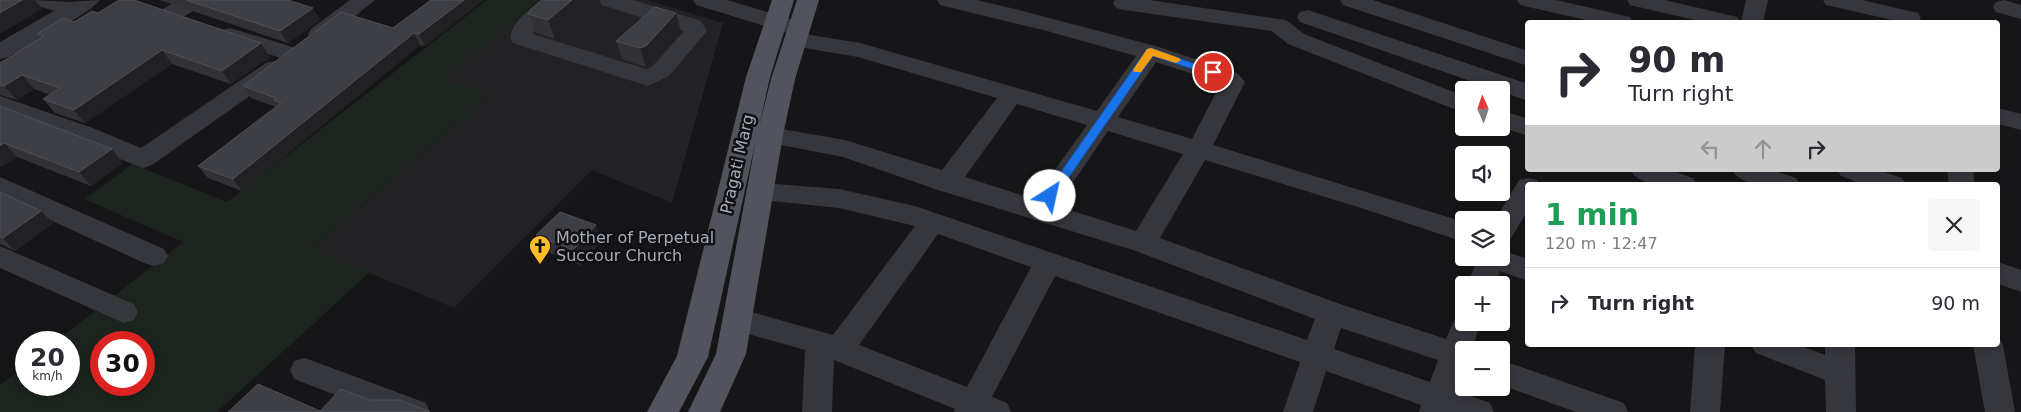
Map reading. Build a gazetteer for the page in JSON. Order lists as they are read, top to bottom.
{
  "streets": {
    "main road": ["Pragati Marg"]
  },
  "places": {
    "church": ["Mother of Perpetual Succour Church"]
  },
  "north": "top",
  "page": {
    "turn": ["90 m", "Turn right"],
    "map_buttons": ["+", "−"],
    "heading": ["1 min", "120 m · 12:47"],
    "list": [
      {
        "name": "Turn right",
        "value": "90 m"
      }
    ],
    "speed": "20 km/h",
    "limit": "30"
  }
}
